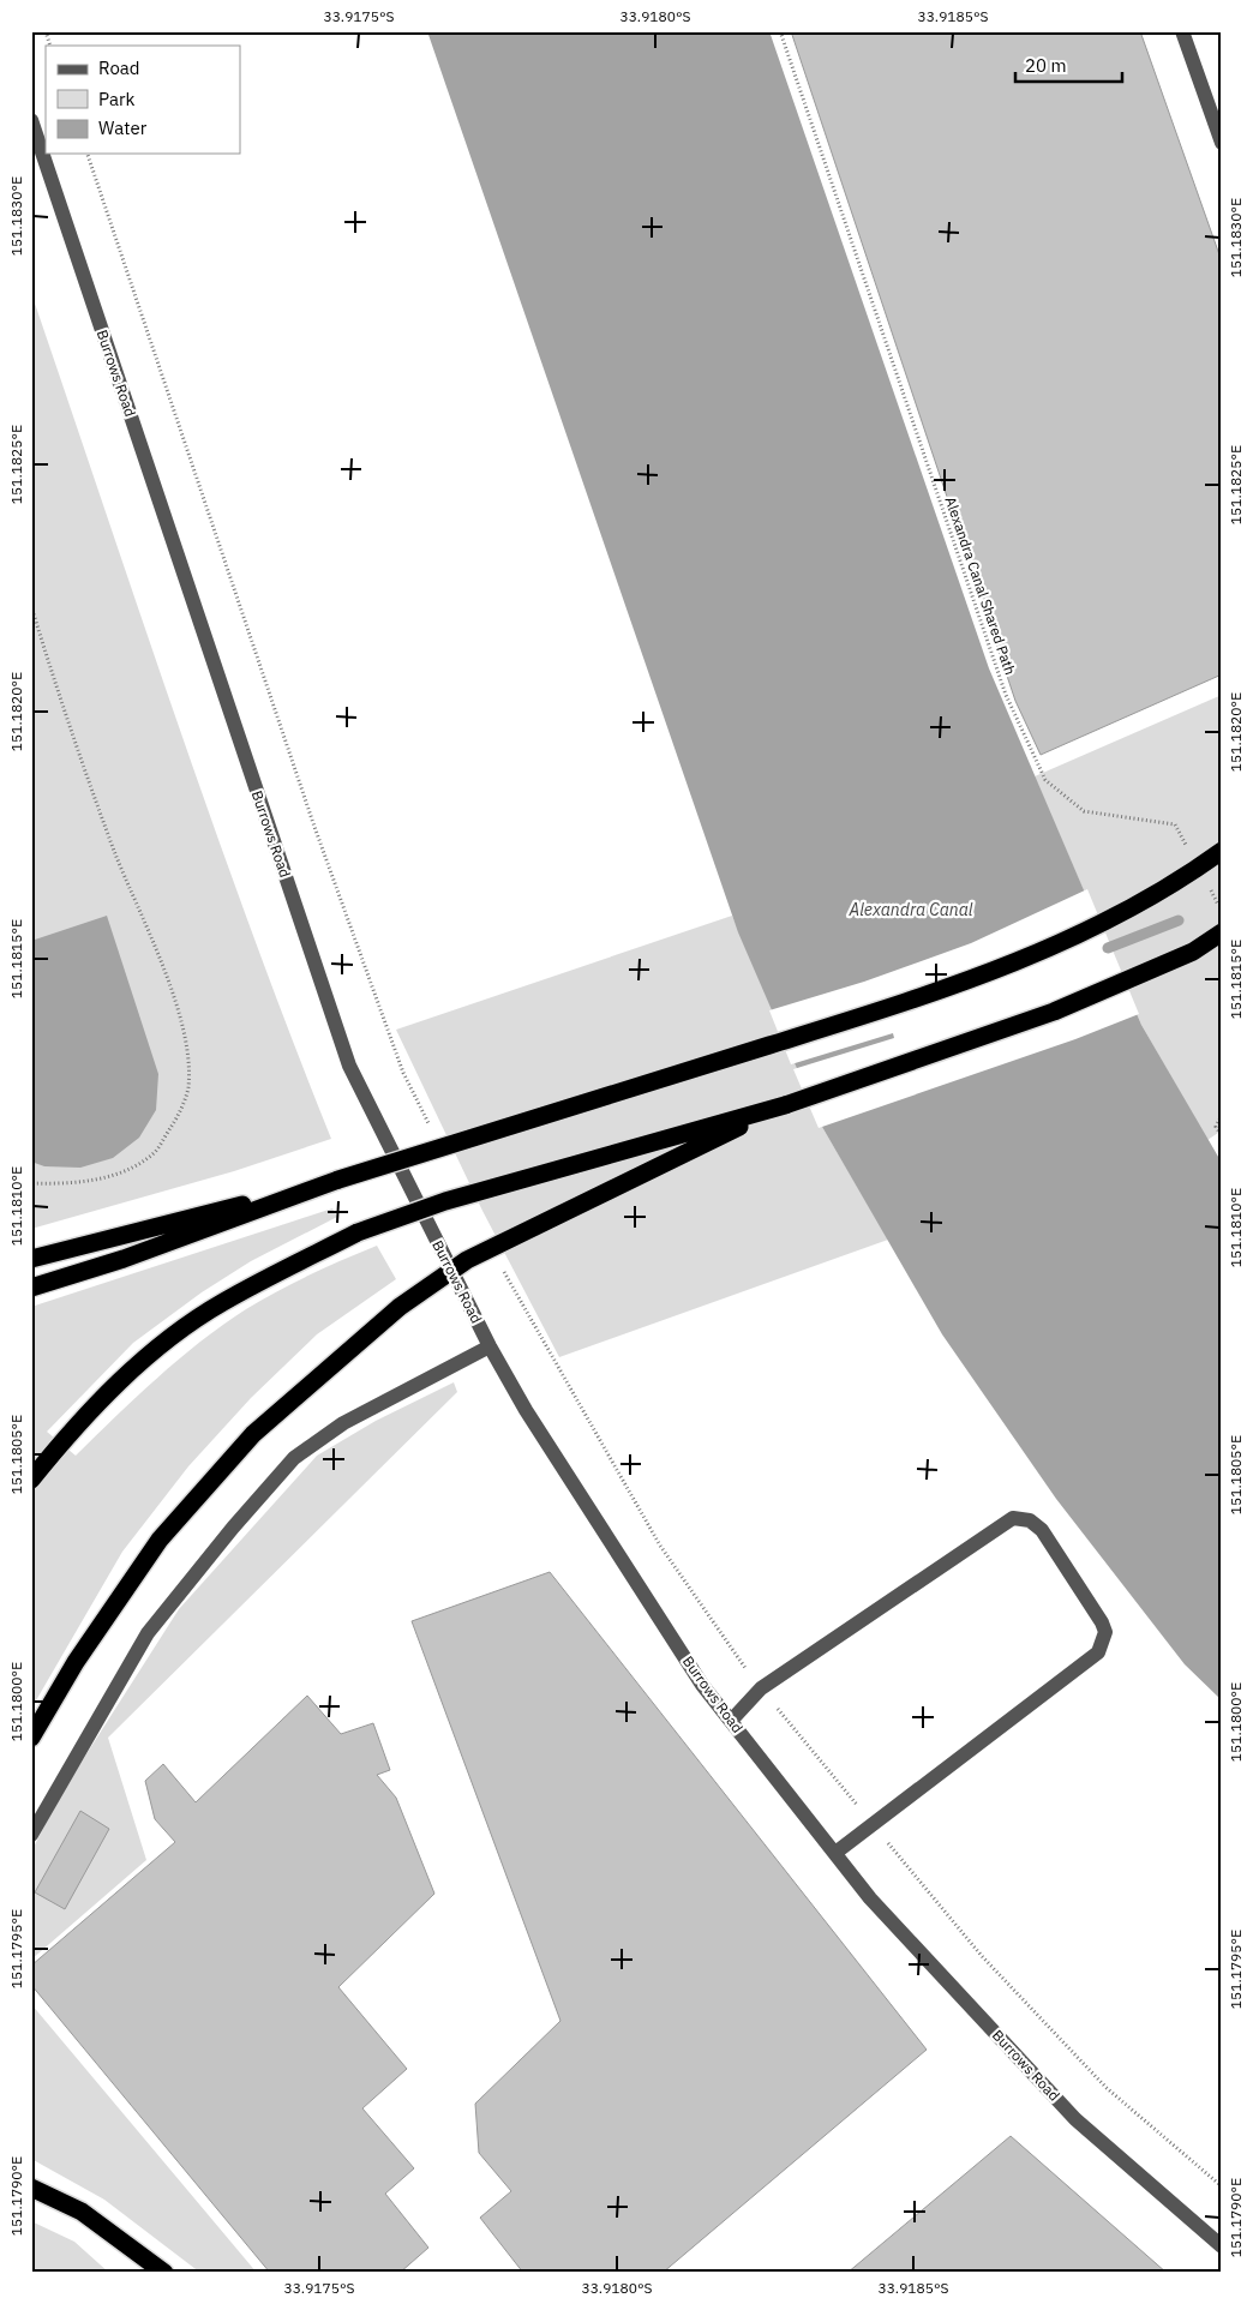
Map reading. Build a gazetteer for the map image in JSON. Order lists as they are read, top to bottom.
{
  "streets": {
    "street": ["Burrows Road"],
    "path": ["Alexandra Canal Shared Path"]
  },
  "water": ["Alexandra Canal"],
  "legend": ["Road", "Park", "Water"],
  "scale_bar": "20 m",
  "coordinates": [
    "33.9175°S",
    "33.9180°S",
    "33.9185°S",
    "151.1830°E",
    "151.1825°E",
    "151.1820°E",
    "151.1815°E",
    "151.1810°E",
    "151.1805°E",
    "151.1800°E",
    "151.1795°E",
    "151.1790°E"
  ]
}
